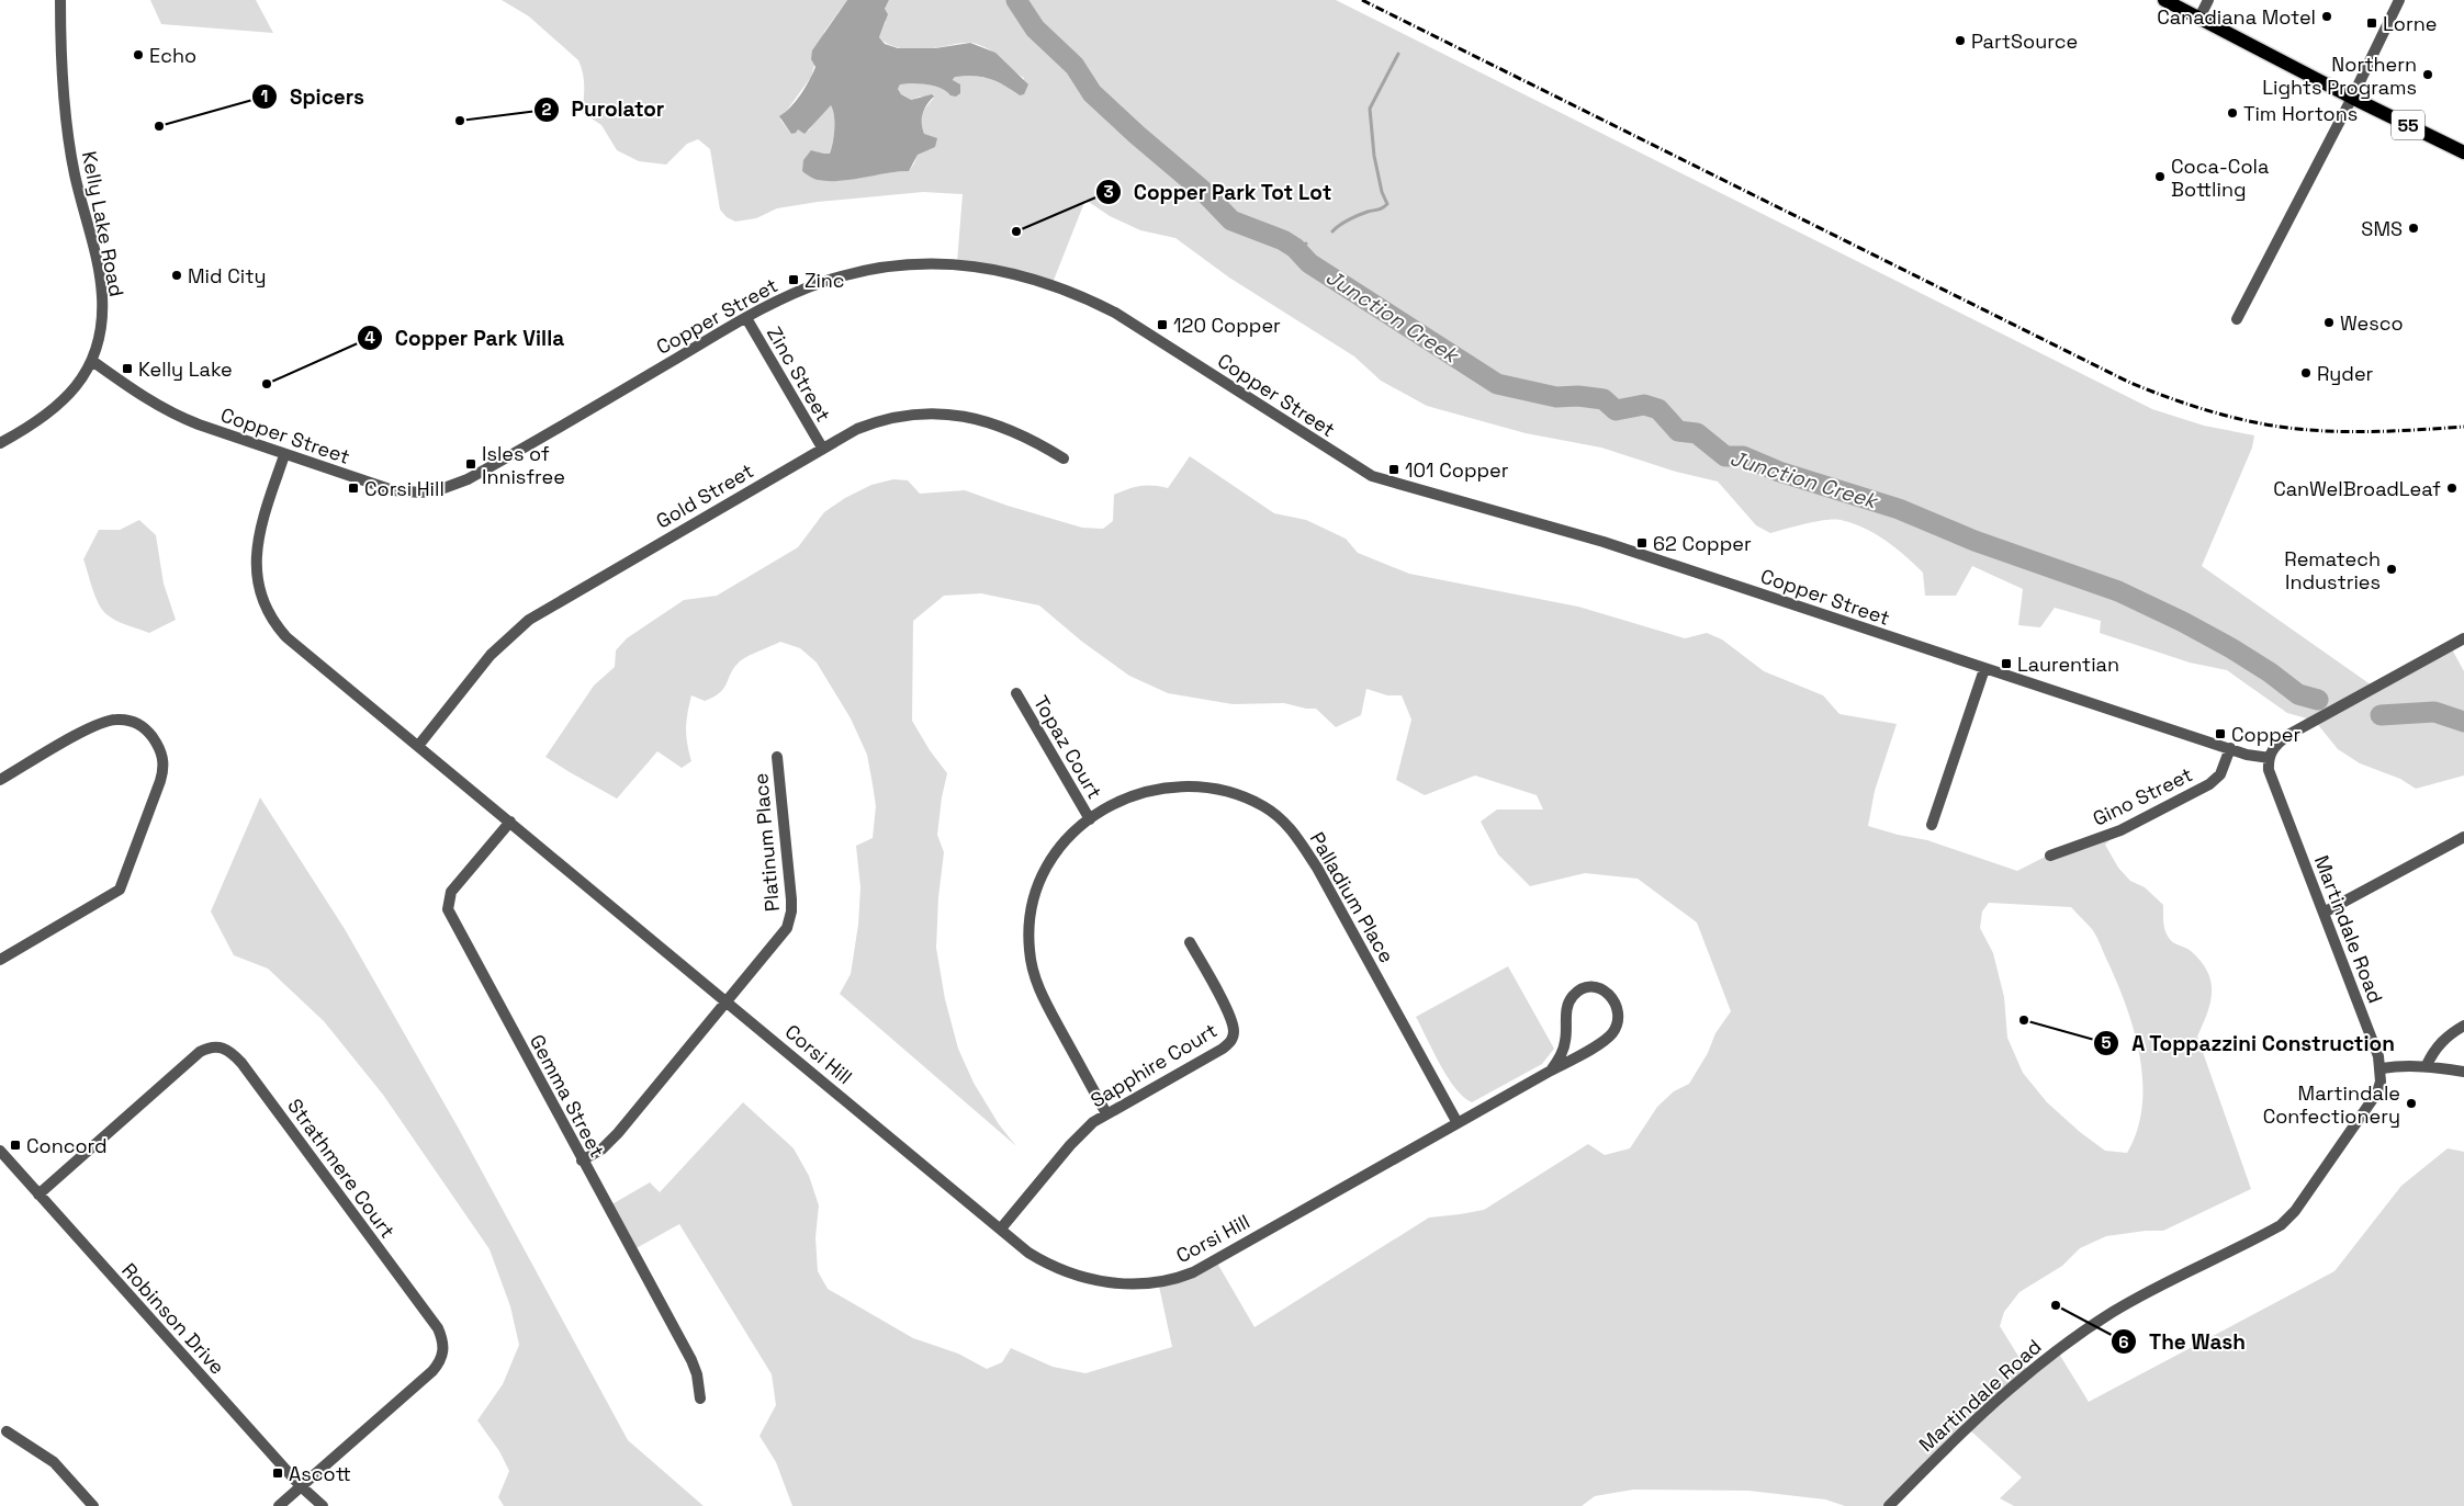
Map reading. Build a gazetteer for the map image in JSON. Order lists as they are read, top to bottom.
{
  "streets": {
    "main road": ["55"],
    "street": [
      "Kelly Lake Road",
      "Copper Street",
      "Zinc Street",
      "Gold Street",
      "Topaz Court",
      "Gino Street",
      "Platinum Place",
      "Palladium Place",
      "Martindale Road",
      "Corsi Hill",
      "Sapphire Court",
      "Gemma Street",
      "Strathmere Court",
      "Robinson Drive"
    ]
  },
  "crossings": [
    ["Kelly Lake Road", "Copper Street"],
    ["Copper Street", "Zinc Street"],
    ["Copper Street", "Gino Street"],
    ["Copper Street", "Martindale Road"],
    ["Copper Street", "Corsi Hill"],
    ["Zinc Street", "Gold Street"],
    ["Gold Street", "Corsi Hill"],
    ["Topaz Court", "Palladium Place"],
    ["Platinum Place", "Corsi Hill"],
    ["Platinum Place", "Gemma Street"],
    ["Palladium Place", "Corsi Hill"],
    ["Palladium Place", "Sapphire Court"],
    ["Corsi Hill", "Sapphire Court"],
    ["Corsi Hill", "Gemma Street"],
    ["Strathmere Court", "Robinson Drive"]
  ],
  "water": ["Junction Creek"],
  "places": {
    "other": [
      "Canadiana Motel",
      "PartSource",
      "Echo",
      "Northern Lights Programs",
      "Tim Hortons",
      "Purolator",
      "Spicers",
      "Coca-Cola Bottling",
      "SMS",
      "Copper Park Tot Lot",
      "Mid City",
      "Wesco",
      "Ryder",
      "Copper Park Villa",
      "CanWelBroadLeaf",
      "Rematech Industries",
      "A Toppazzini Construction",
      "Martindale Confectionery",
      "The Wash"
    ],
    "transit": [
      "Lorne",
      "Zinc",
      "120 Copper",
      "Kelly Lake",
      "Isles of Innisfree",
      "101 Copper",
      "Corsi Hill",
      "62 Copper",
      "Laurentian",
      "Copper",
      "Concord",
      "Ascott"
    ]
  }
}
